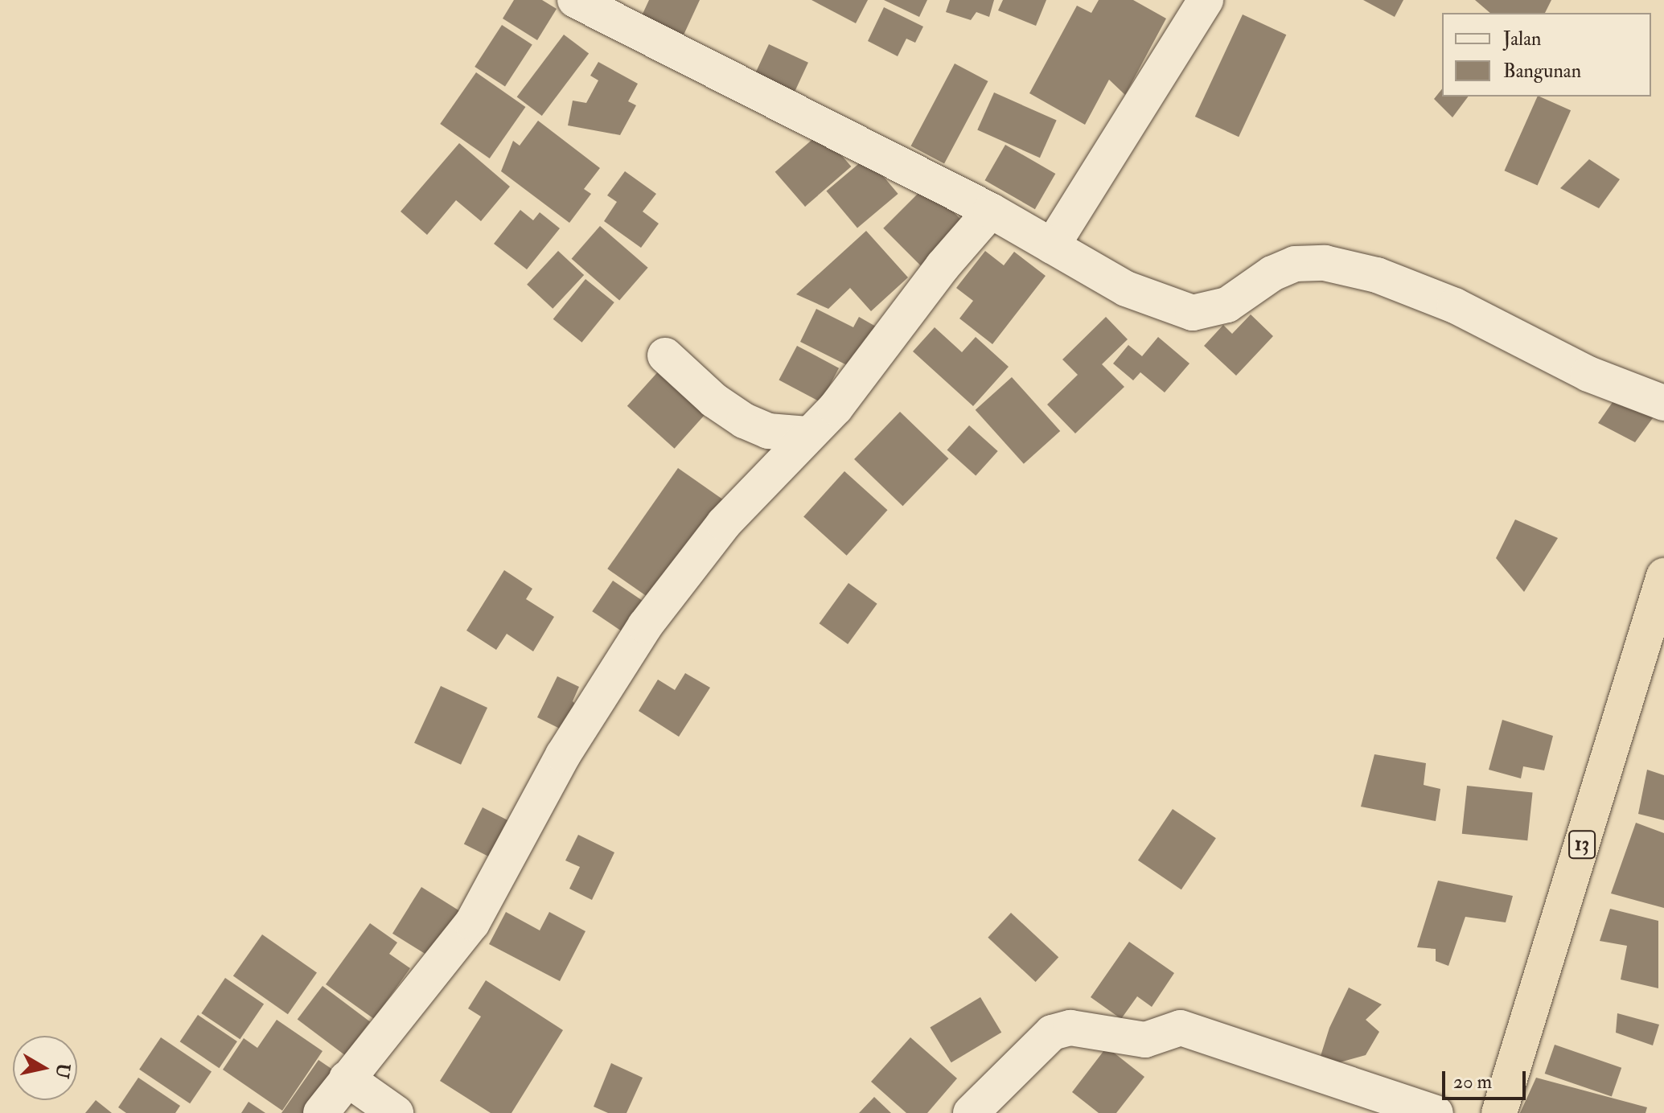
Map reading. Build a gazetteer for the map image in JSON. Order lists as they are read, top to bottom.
{
  "streets": {
    "highway": ["13"]
  },
  "legend": ["Jalan", "Bangunan"],
  "scale_bar": "20 m",
  "north": "right"
}
